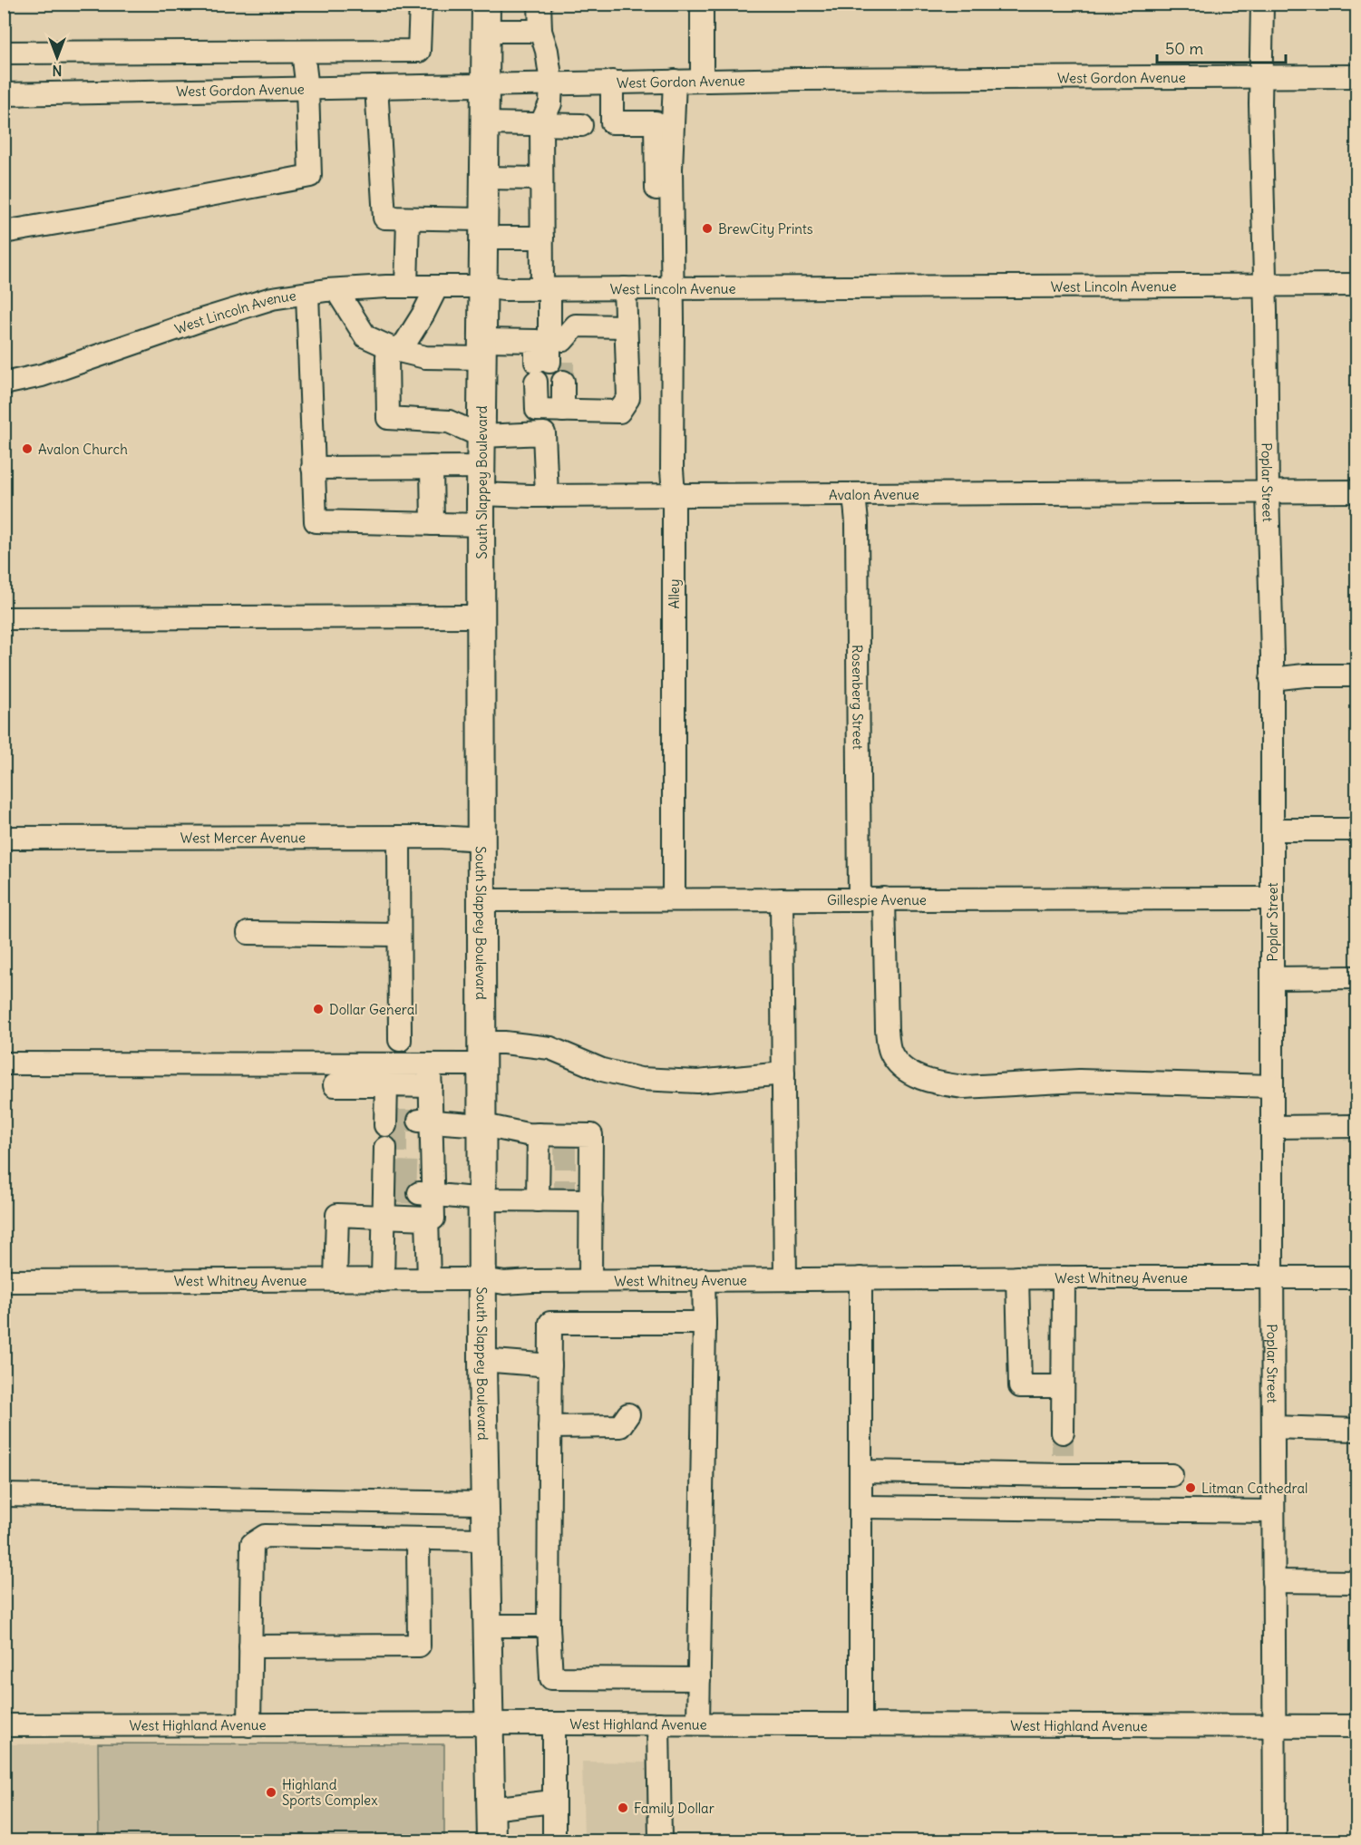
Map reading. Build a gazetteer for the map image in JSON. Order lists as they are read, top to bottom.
{
  "streets": {
    "main road": ["South Slappey Boulevard"],
    "street": [
      "West Gordon Avenue",
      "West Lincoln Avenue",
      "Poplar Street",
      "Avalon Avenue",
      "Alley",
      "Rosenberg Street",
      "West Mercer Avenue",
      "Gillespie Avenue",
      "West Whitney Avenue",
      "West Highland Avenue"
    ]
  },
  "crossings": [
    ["West Gordon Avenue", "Poplar Street"],
    ["West Gordon Avenue", "South Slappey Boulevard"],
    ["West Gordon Avenue", "Alley"],
    ["West Lincoln Avenue", "Poplar Street"],
    ["West Lincoln Avenue", "South Slappey Boulevard"],
    ["West Lincoln Avenue", "Alley"],
    ["Poplar Street", "Avalon Avenue"],
    ["Poplar Street", "Gillespie Avenue"],
    ["Poplar Street", "West Whitney Avenue"],
    ["Poplar Street", "West Highland Avenue"],
    ["South Slappey Boulevard", "Avalon Avenue"],
    ["South Slappey Boulevard", "West Mercer Avenue"],
    ["South Slappey Boulevard", "Gillespie Avenue"],
    ["South Slappey Boulevard", "West Whitney Avenue"],
    ["South Slappey Boulevard", "West Highland Avenue"],
    ["Avalon Avenue", "Alley"],
    ["Avalon Avenue", "Rosenberg Street"],
    ["Alley", "Gillespie Avenue"],
    ["Rosenberg Street", "Gillespie Avenue"]
  ],
  "places": [
    "BrewCity Prints",
    "Avalon Church",
    "Dollar General",
    "Litman Cathedral",
    "Highland Sports Complex",
    "Family Dollar"
  ],
  "scale_bar": "50 m",
  "north": "bottom"
}
